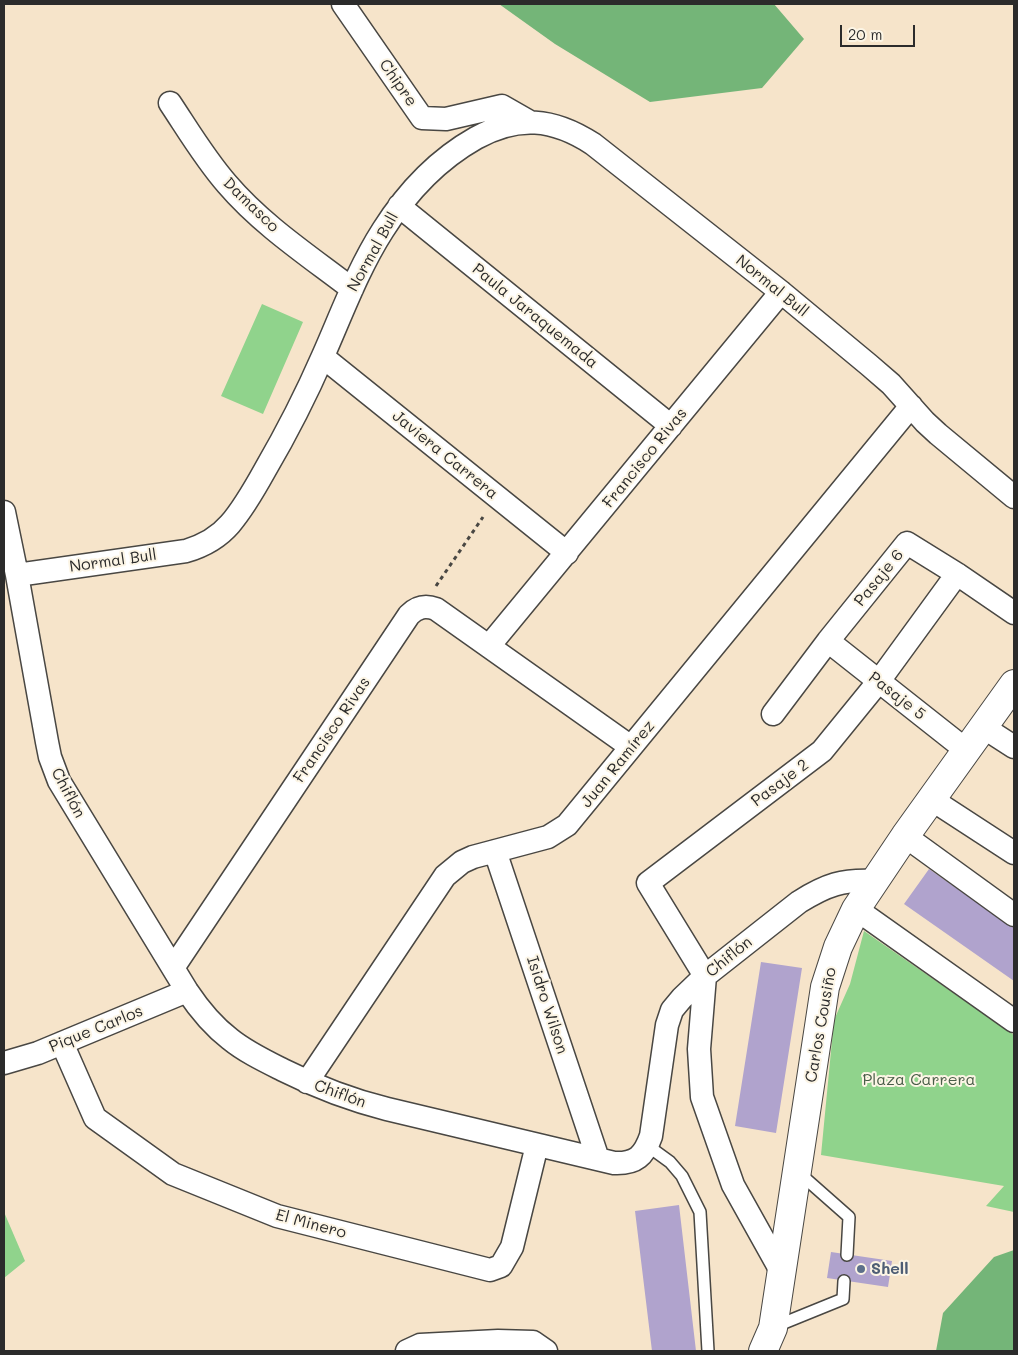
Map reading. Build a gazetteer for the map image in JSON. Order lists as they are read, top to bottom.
{
  "streets": {
    "main road": ["Carlos Cousiño"],
    "street": [
      "Chipre",
      "Damasco",
      "Normal Bull",
      "Paula Jaraquemada",
      "Javiera Carrera",
      "Francisco Rivas",
      "Pasaje 6",
      "Pasaje 5",
      "Juan Ramírez",
      "Pasaje 2",
      "Chiflón",
      "Isidro Wilson",
      "Pique Carlos",
      "El Minero"
    ]
  },
  "crossings": [
    ["Chipre", "Normal Bull"],
    ["Damasco", "Normal Bull"],
    ["Normal Bull", "Paula Jaraquemada"],
    ["Normal Bull", "Javiera Carrera"],
    ["Normal Bull", "Francisco Rivas"],
    ["Normal Bull", "Juan Ramírez"],
    ["Normal Bull", "Chiflón"],
    ["Paula Jaraquemada", "Francisco Rivas"],
    ["Javiera Carrera", "Francisco Rivas"],
    ["Francisco Rivas", "Chiflón"],
    ["Pasaje 6", "Pasaje 5"],
    ["Pasaje 6", "Pasaje 2"],
    ["Pasaje 5", "Pasaje 2"],
    ["Pasaje 5", "Carlos Cousiño"],
    ["Juan Ramírez", "Chiflón"],
    ["Juan Ramírez", "Isidro Wilson"],
    ["Pasaje 2", "Chiflón"],
    ["Chiflón", "Isidro Wilson"],
    ["Chiflón", "Carlos Cousiño"],
    ["Chiflón", "Pique Carlos"],
    ["Chiflón", "El Minero"],
    ["Pique Carlos", "El Minero"]
  ],
  "parks": ["Plaza Carrera"],
  "places": ["Shell"],
  "scale_bar": "20 m"
}
